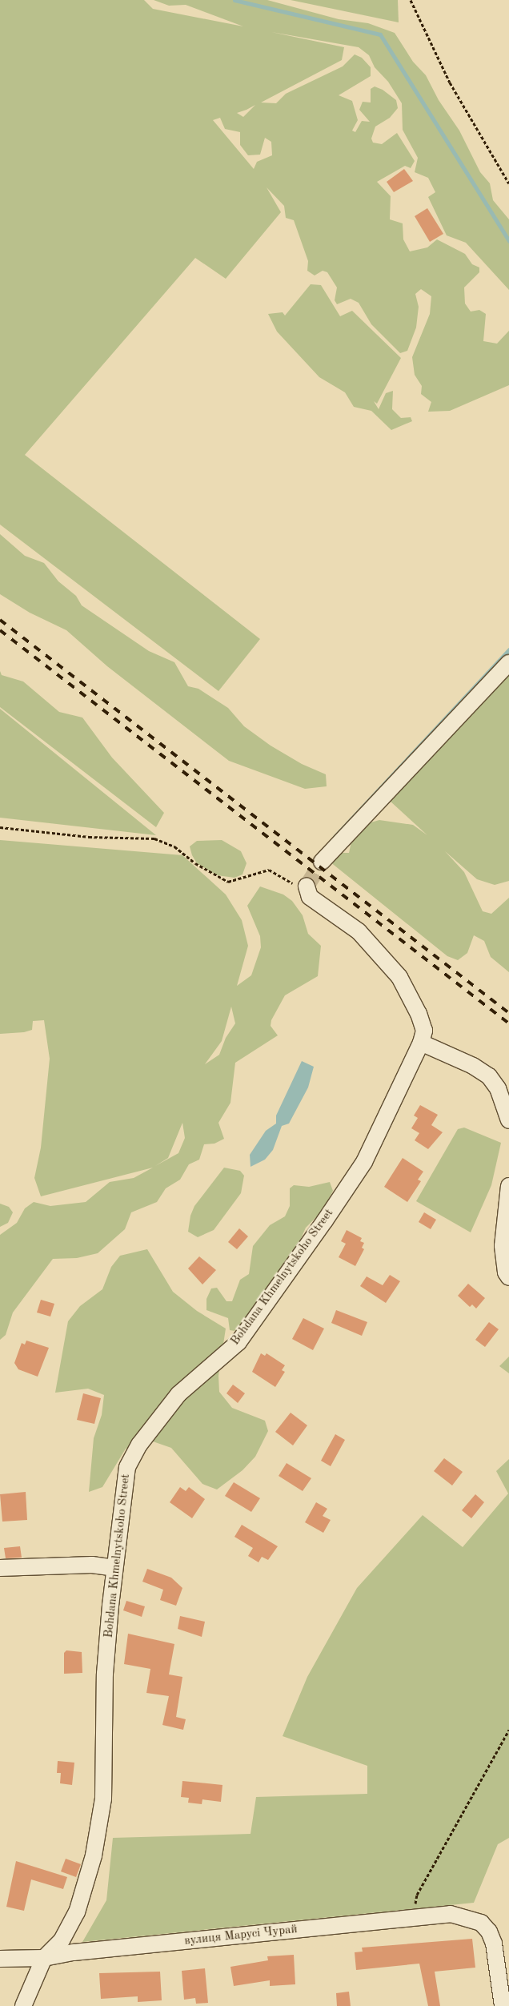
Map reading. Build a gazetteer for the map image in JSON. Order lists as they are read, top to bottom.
{
  "streets": {
    "street": ["Bohdana Khmelnytskoho Street", "вулиця Марусі Чурай"]
  },
  "crossings": [
    ["Bohdana Khmelnytskoho Street", "вулиця Марусі Чурай"]
  ]
}
